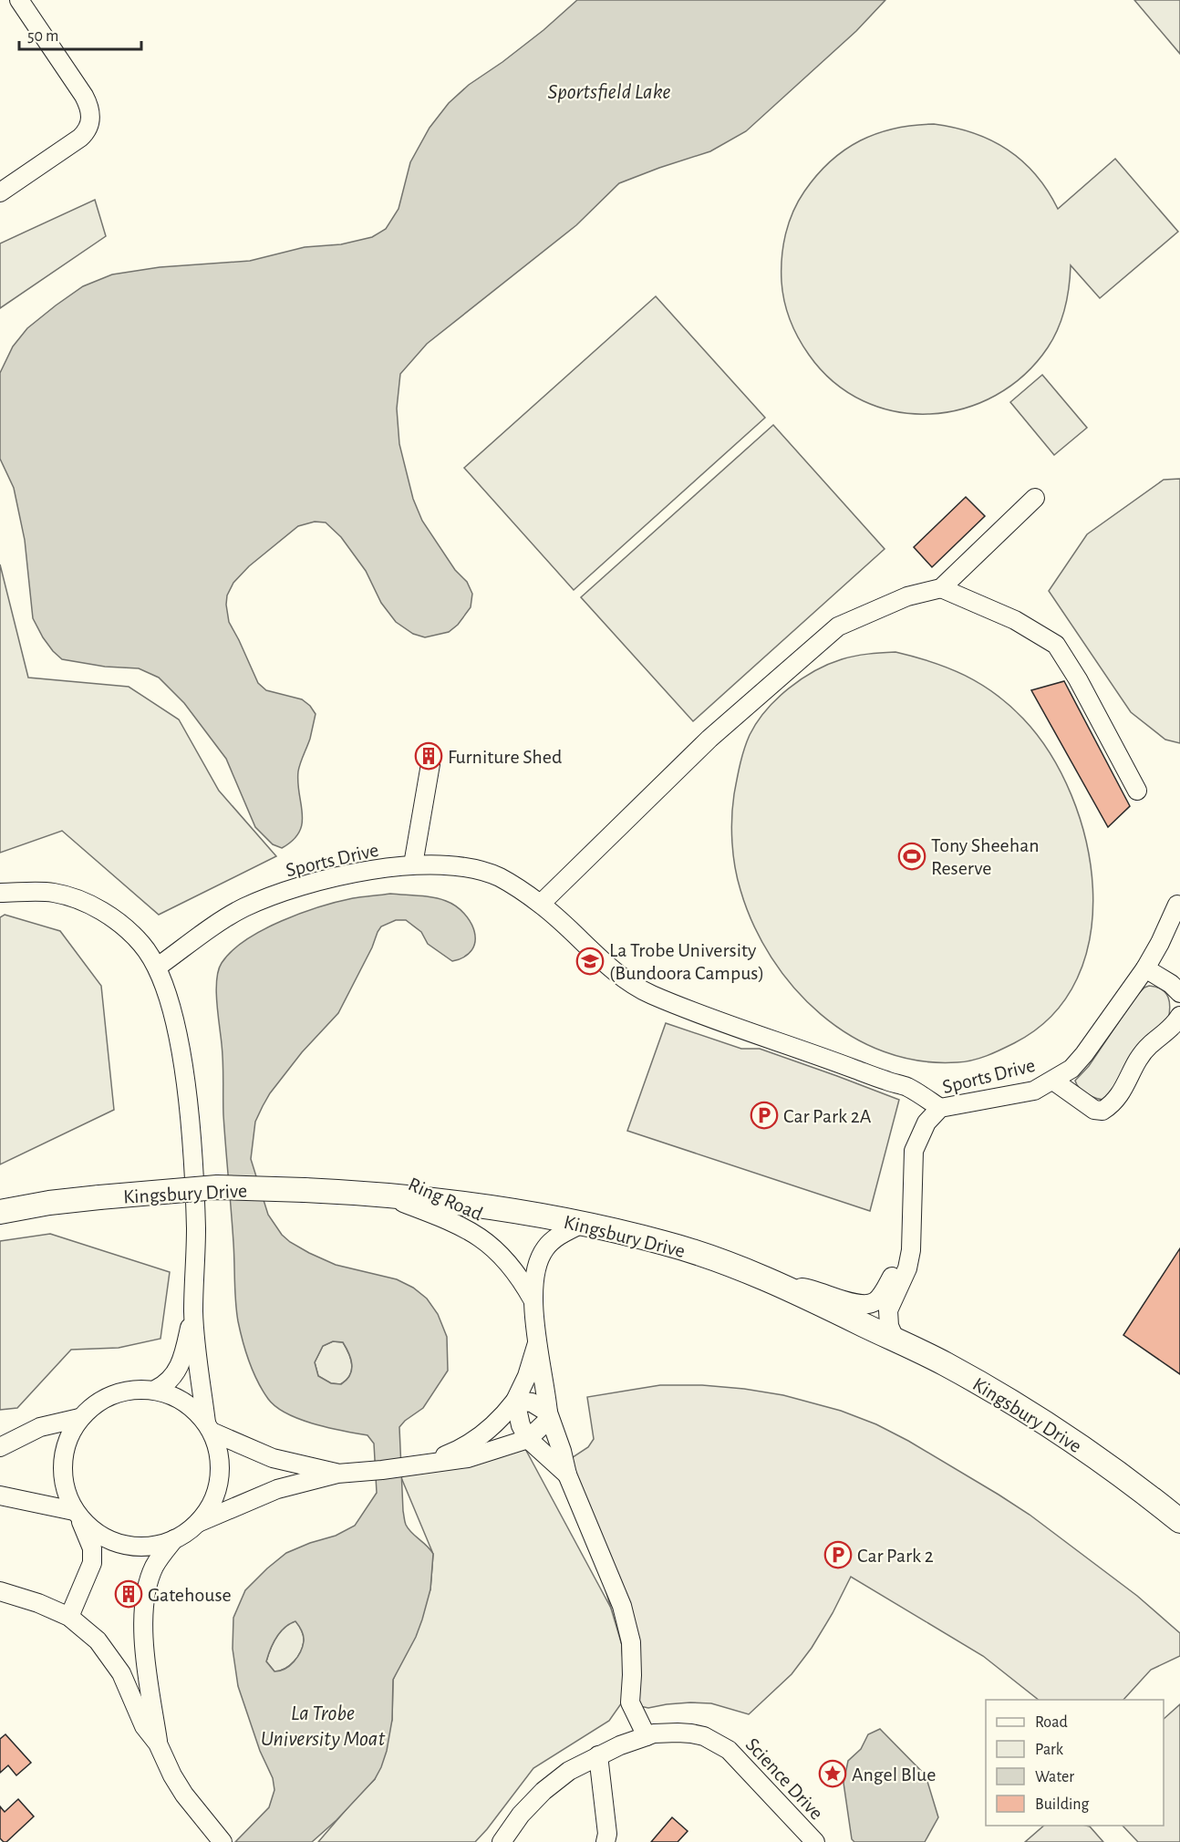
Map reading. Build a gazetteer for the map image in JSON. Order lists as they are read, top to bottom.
{
  "streets": {
    "main road": ["Kingsbury Drive"],
    "street": ["Sports Drive", "Ring Road", "Science Drive"]
  },
  "crossings": [
    ["Sports Drive", "Kingsbury Drive"],
    ["Kingsbury Drive", "Ring Road"]
  ],
  "water": ["Sportsfield Lake", "La Trobe University Moat"],
  "places": {
    "building": ["Furniture Shed", "Gatehouse"],
    "sports": ["Tony Sheehan Reserve"],
    "school or university": ["La Trobe University (Bundoora Campus)"],
    "parking": ["Car Park 2A", "Car Park 2"],
    "place": ["Angel Blue"]
  },
  "legend": [
    "Road",
    "Park",
    "Water",
    "Building"
  ],
  "scale_bar": "50 m"
}
